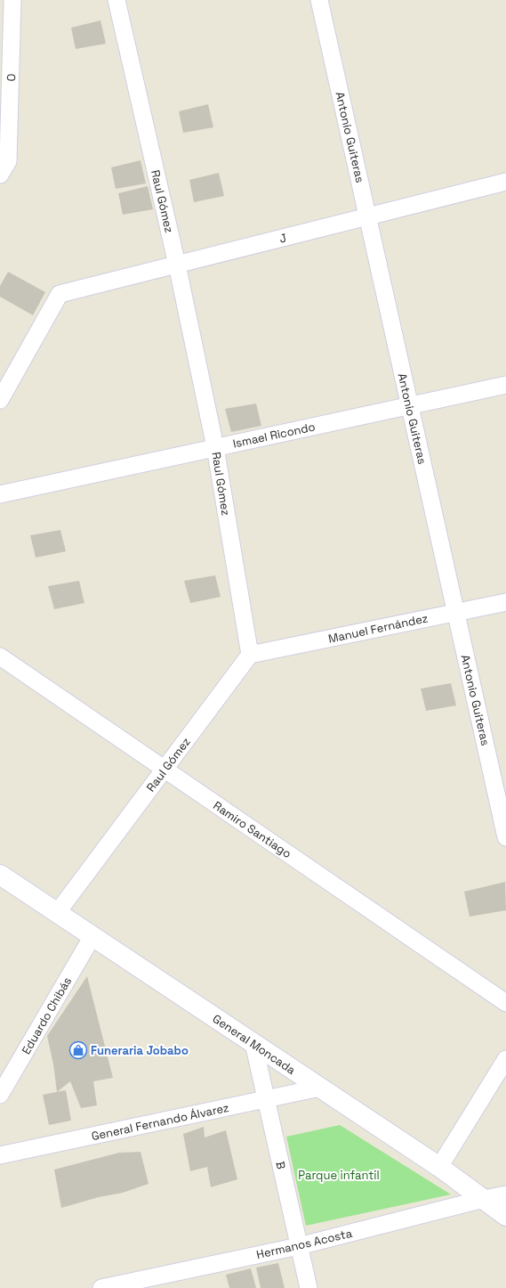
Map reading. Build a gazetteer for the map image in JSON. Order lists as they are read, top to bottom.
{
  "streets": {
    "street": [
      "O",
      "Antonio Guiteras",
      "Raul Gómez",
      "J",
      "Ismael Ricondo",
      "Manuel Fernández",
      "Ramiro Santiago",
      "Eduardo Chibás",
      "General Moncada",
      "General Fernando Álvarez",
      "B",
      "Hermanos Acosta"
    ]
  },
  "crossings": [
    ["Antonio Guiteras", "J"],
    ["Antonio Guiteras", "Ismael Ricondo"],
    ["Antonio Guiteras", "Manuel Fernández"],
    ["Raul Gómez", "J"],
    ["Raul Gómez", "Ismael Ricondo"],
    ["Raul Gómez", "Manuel Fernández"],
    ["Raul Gómez", "Ramiro Santiago"],
    ["Raul Gómez", "General Moncada"],
    ["Eduardo Chibás", "General Moncada"],
    ["General Moncada", "General Fernando Álvarez"],
    ["General Moncada", "B"],
    ["General Moncada", "Hermanos Acosta"],
    ["General Fernando Álvarez", "B"],
    ["B", "Hermanos Acosta"]
  ],
  "parks": ["Parque infantil"],
  "places": {
    "shop": ["Funeraria Jobabo"]
  }
}
